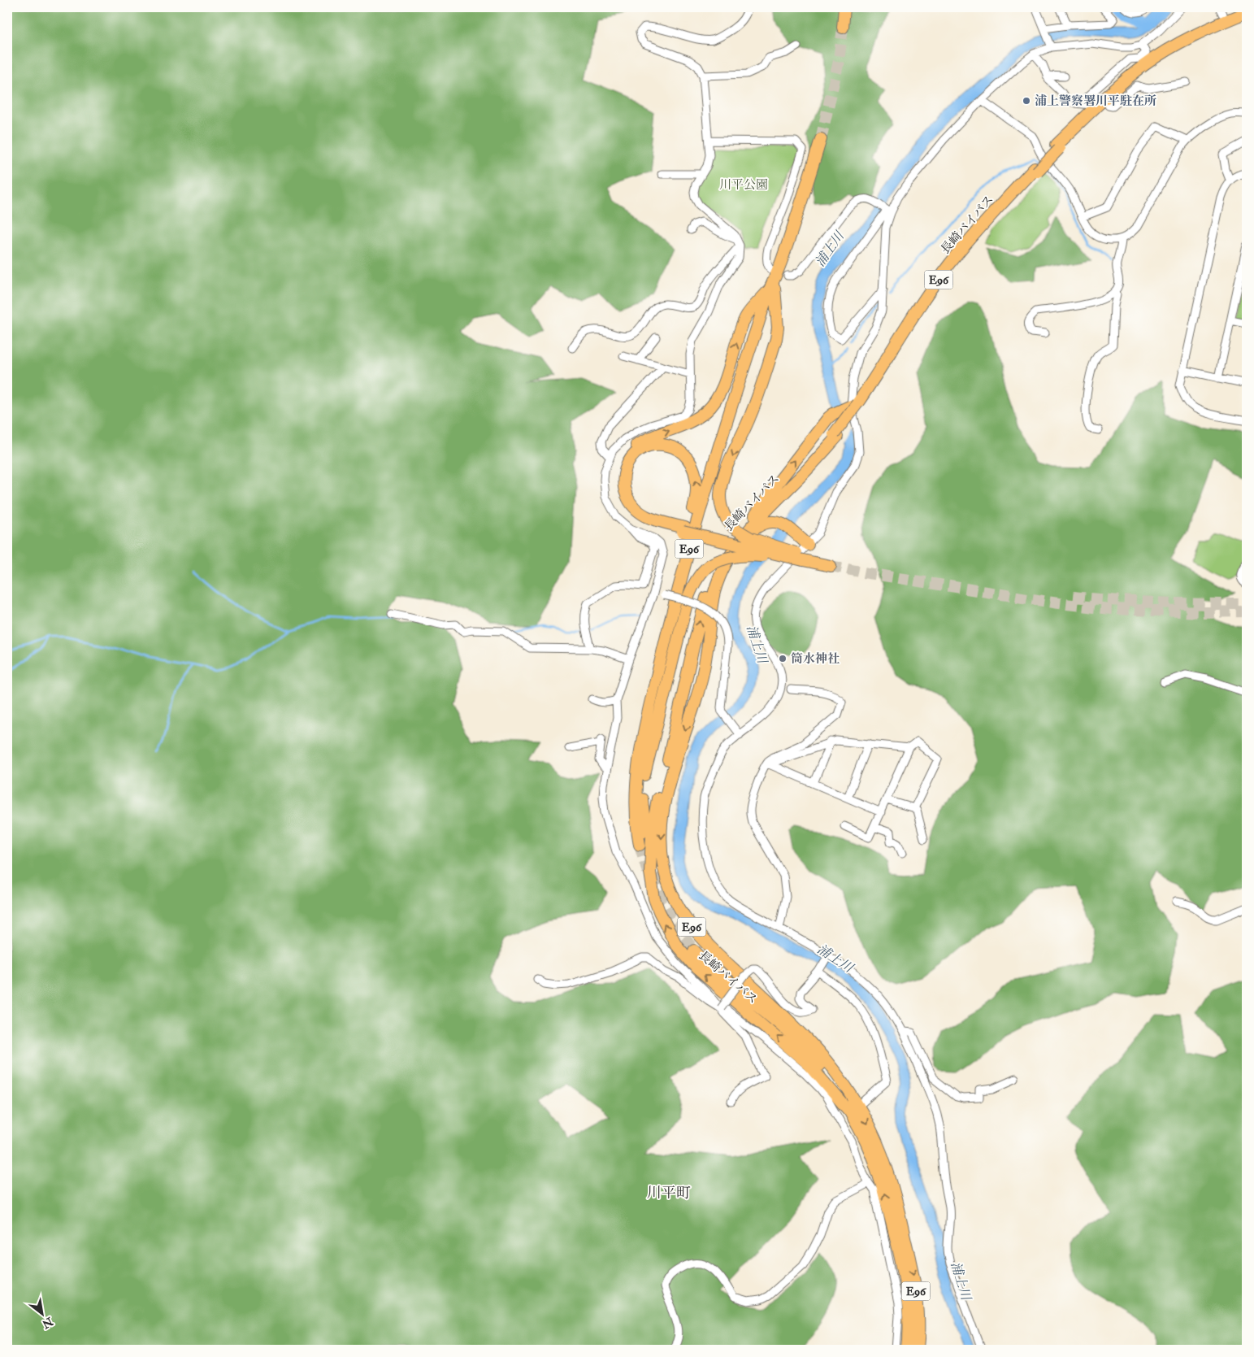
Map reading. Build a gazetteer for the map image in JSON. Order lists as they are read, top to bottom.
{
  "streets": {
    "highway": ["長崎バイパス", "E96"]
  },
  "districts": ["川平町"],
  "water": ["浦上川"],
  "parks": ["川平公園"],
  "places": ["浦上警察署川平駐在所", "筒水神社"],
  "north": "bottom right"
}
